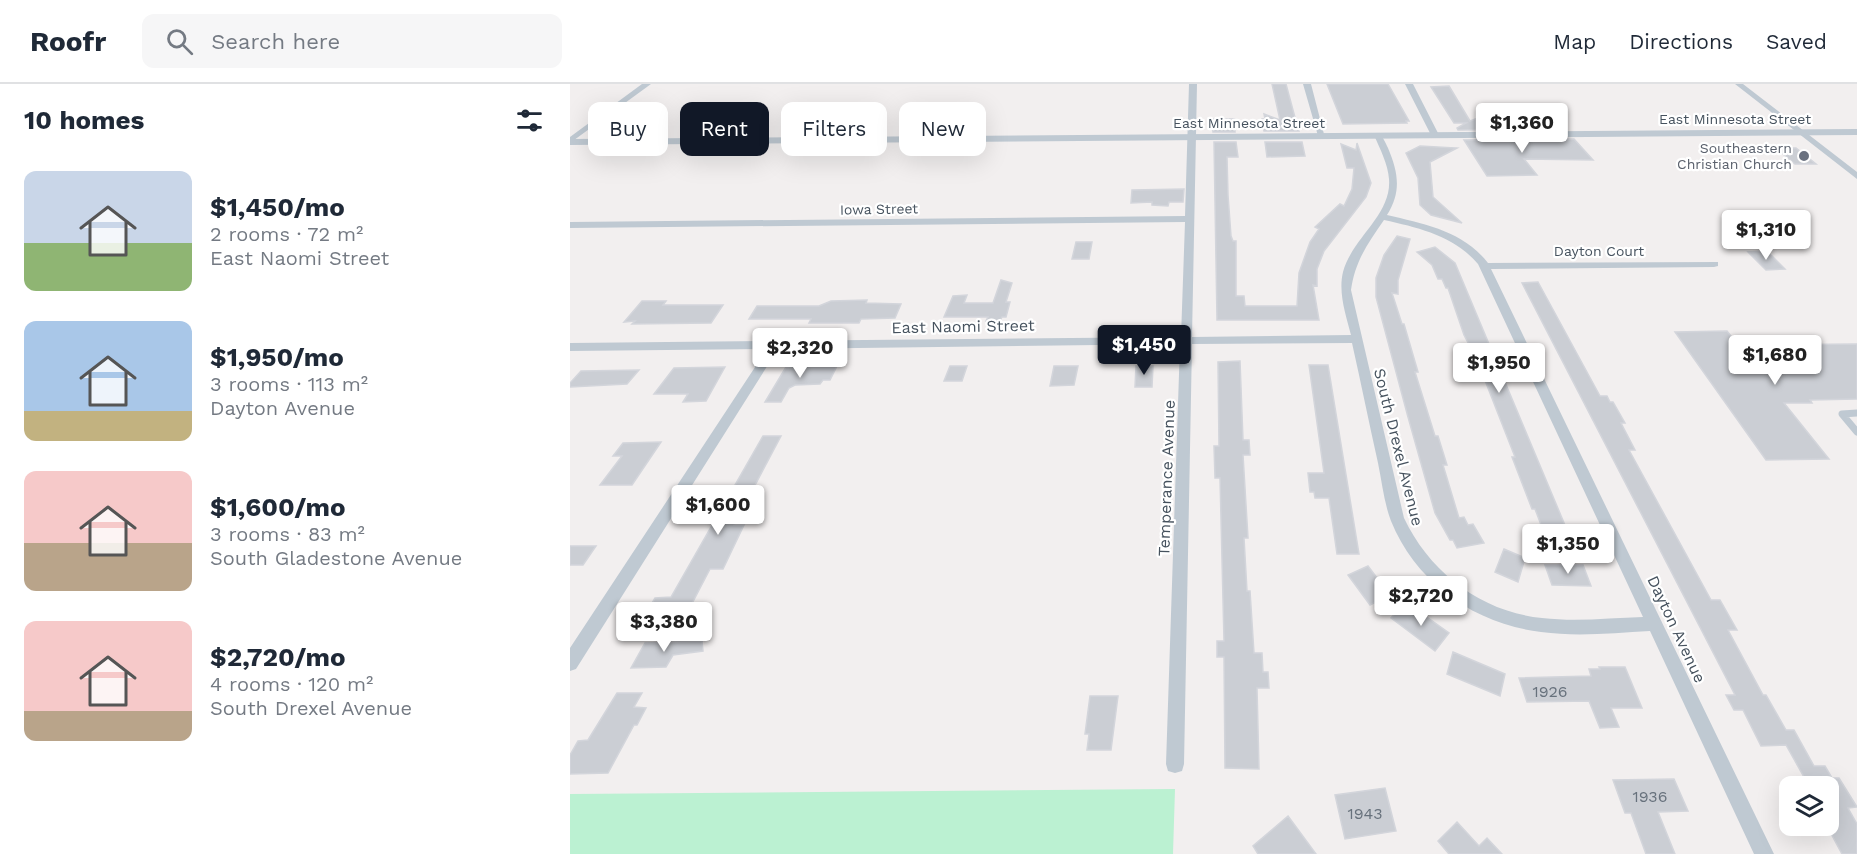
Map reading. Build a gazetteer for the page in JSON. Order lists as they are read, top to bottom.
{
  "streets": {
    "street": [
      "East Minnesota Street",
      "Iowa Street",
      "Dayton Court",
      "East Naomi Street",
      "South Drexel Avenue",
      "Temperance Avenue",
      "Dayton Avenue"
    ]
  },
  "crossings": [
    ["East Minnesota Street", "South Drexel Avenue"],
    ["East Minnesota Street", "Temperance Avenue"],
    ["Iowa Street", "Temperance Avenue"],
    ["Dayton Court", "Dayton Avenue"],
    ["East Naomi Street", "South Drexel Avenue"],
    ["East Naomi Street", "Temperance Avenue"],
    ["South Drexel Avenue", "Dayton Avenue"]
  ],
  "places": ["Southeastern Christian Church"],
  "house_numbers": ["1926", "1936", "1943"],
  "page": {
    "header": "Roofr",
    "search": "Search here",
    "nav": ["Map", "Directions", "Saved"],
    "heading": "10 homes",
    "chip": [
      "Buy",
      "Rent",
      "Filters",
      "New"
    ],
    "price": [
      "$1,360",
      "$1,310",
      "$1,450",
      "$2,320",
      "$1,680",
      "$1,950",
      "$1,600",
      "$1,350",
      "$2,720",
      "$3,380"
    ],
    "list": [
      {
        "name": "$1,450/mo",
        "note": "2 rooms · 72 m² · East Naomi Street"
      },
      {
        "name": "$1,950/mo",
        "note": "3 rooms · 113 m² · Dayton Avenue"
      },
      {
        "name": "$1,600/mo",
        "note": "3 rooms · 83 m² · South Gladestone Avenue"
      },
      {
        "name": "$2,720/mo",
        "note": "4 rooms · 120 m² · South Drexel Avenue"
      }
    ]
  }
}
